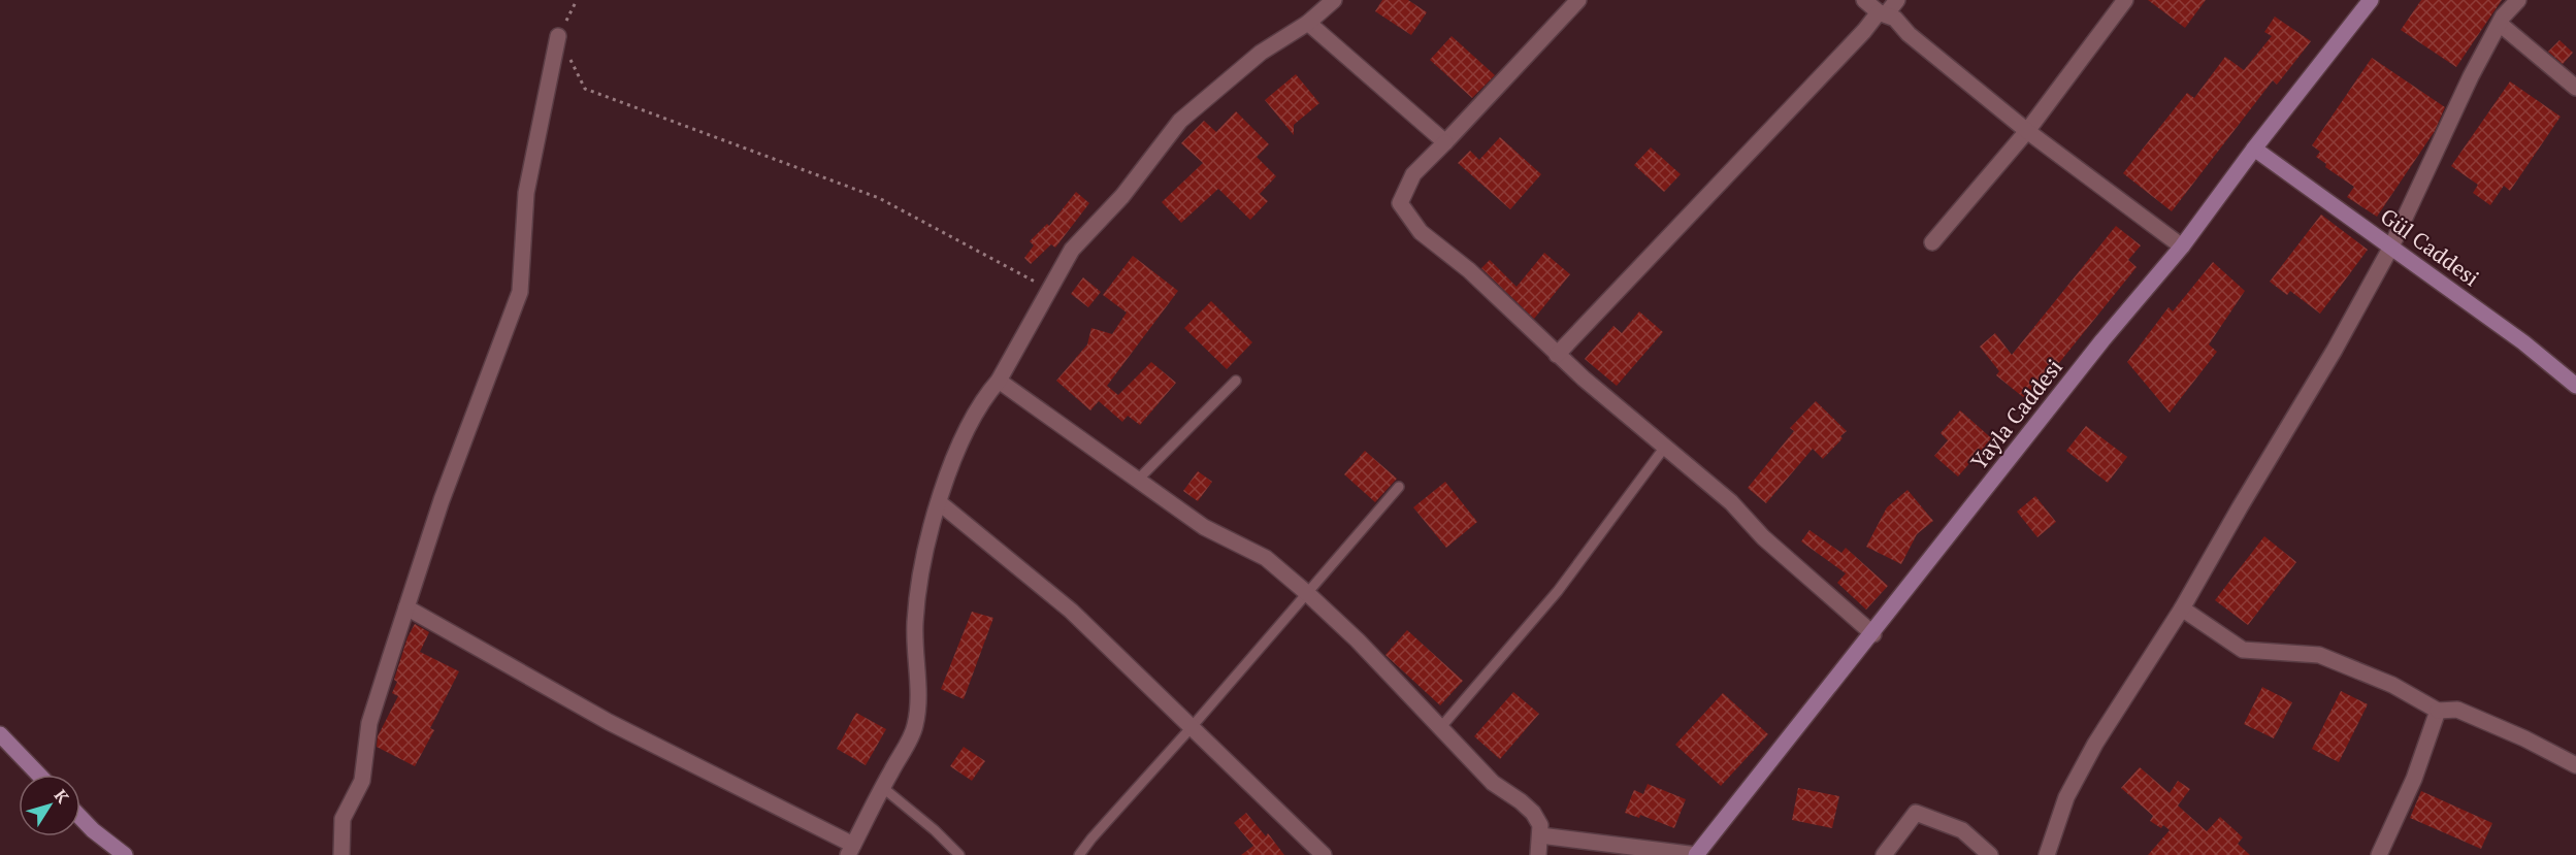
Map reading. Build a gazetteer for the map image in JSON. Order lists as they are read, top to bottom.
{
  "streets": {
    "street": ["Gül Caddesi", "Yayla Caddesi"]
  },
  "crossings": [
    ["Gül Caddesi", "Yayla Caddesi"]
  ],
  "north": "top right"
}
